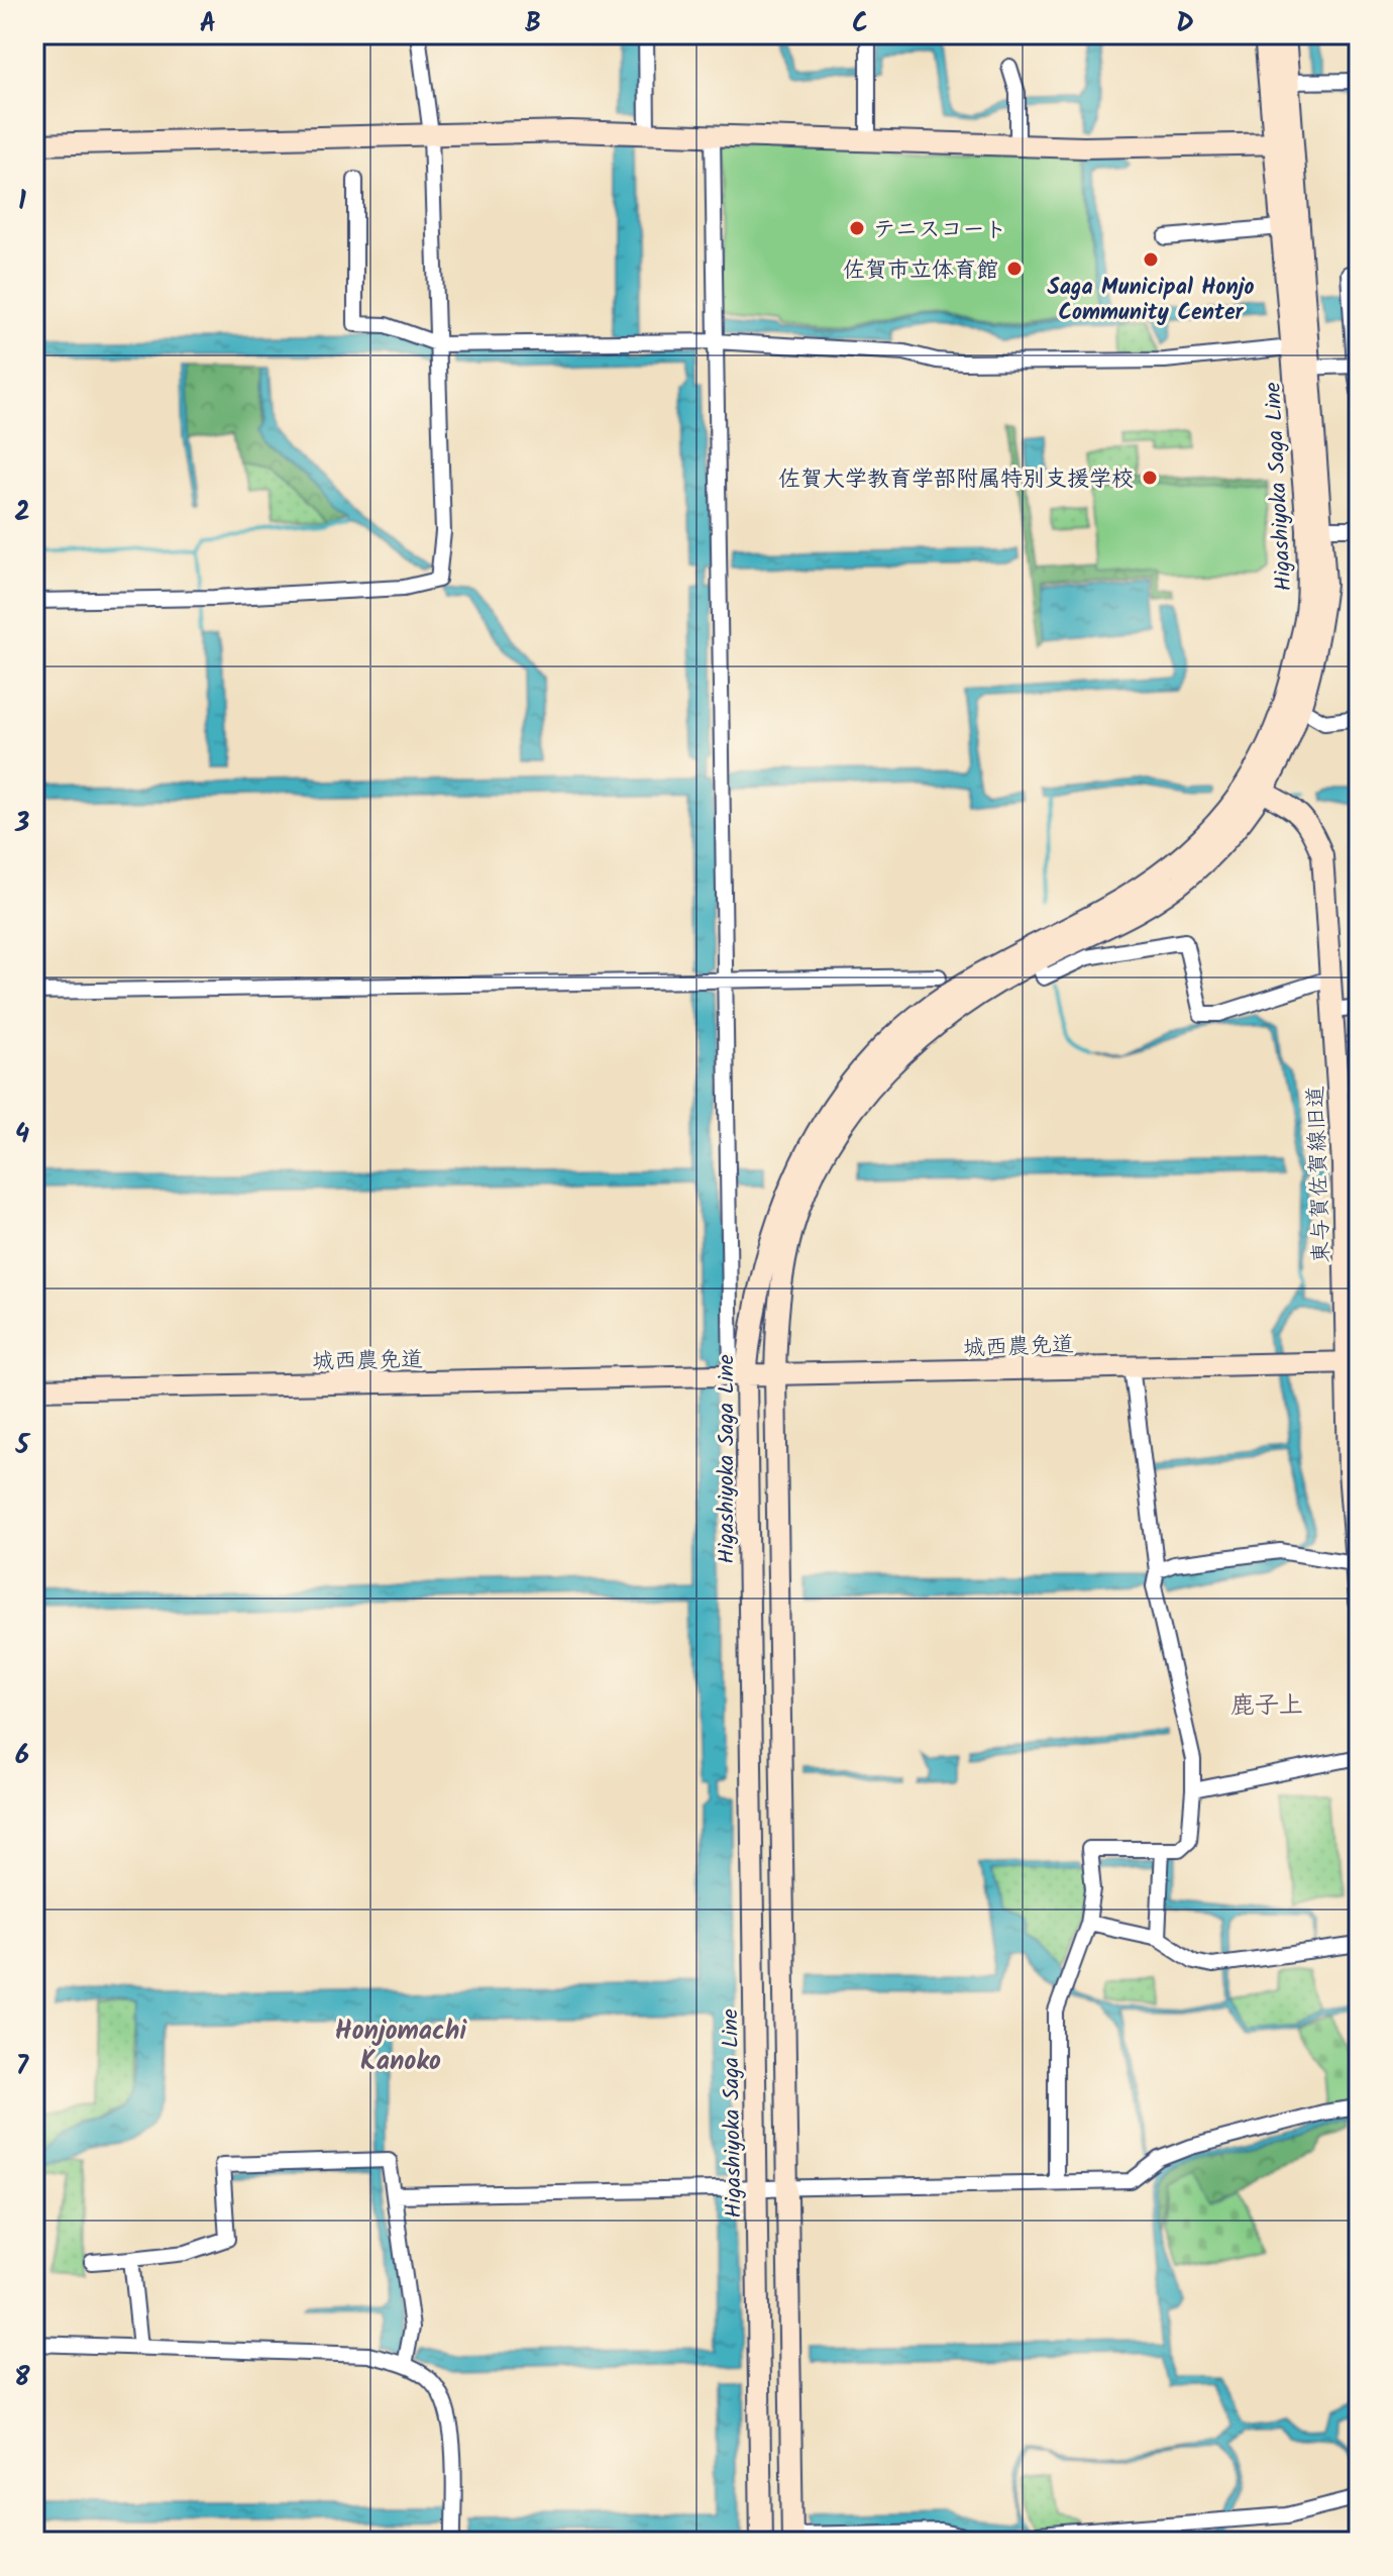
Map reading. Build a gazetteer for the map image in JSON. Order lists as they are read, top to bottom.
{
  "streets": {
    "main road": ["Higashiyoka Saga Line", "東与賀佐賀線旧道", "城西農免道"]
  },
  "crossings": [
    ["Higashiyoka Saga Line", "東与賀佐賀線旧道"],
    ["Higashiyoka Saga Line", "城西農免道"],
    ["東与賀佐賀線旧道", "城西農免道"]
  ],
  "districts": ["鹿子上", "Honjomachi Kanoko"],
  "places": [
    "テニスコート",
    "Saga Municipal Honjo Community Center",
    "佐賀市立体育館",
    "佐賀大学教育学部附属特別支援学校"
  ],
  "grid": {
    "columns": [
      "A",
      "B",
      "C",
      "D"
    ],
    "rows": [
      "1",
      "2",
      "3",
      "4",
      "5",
      "6",
      "7",
      "8"
    ]
  }
}
